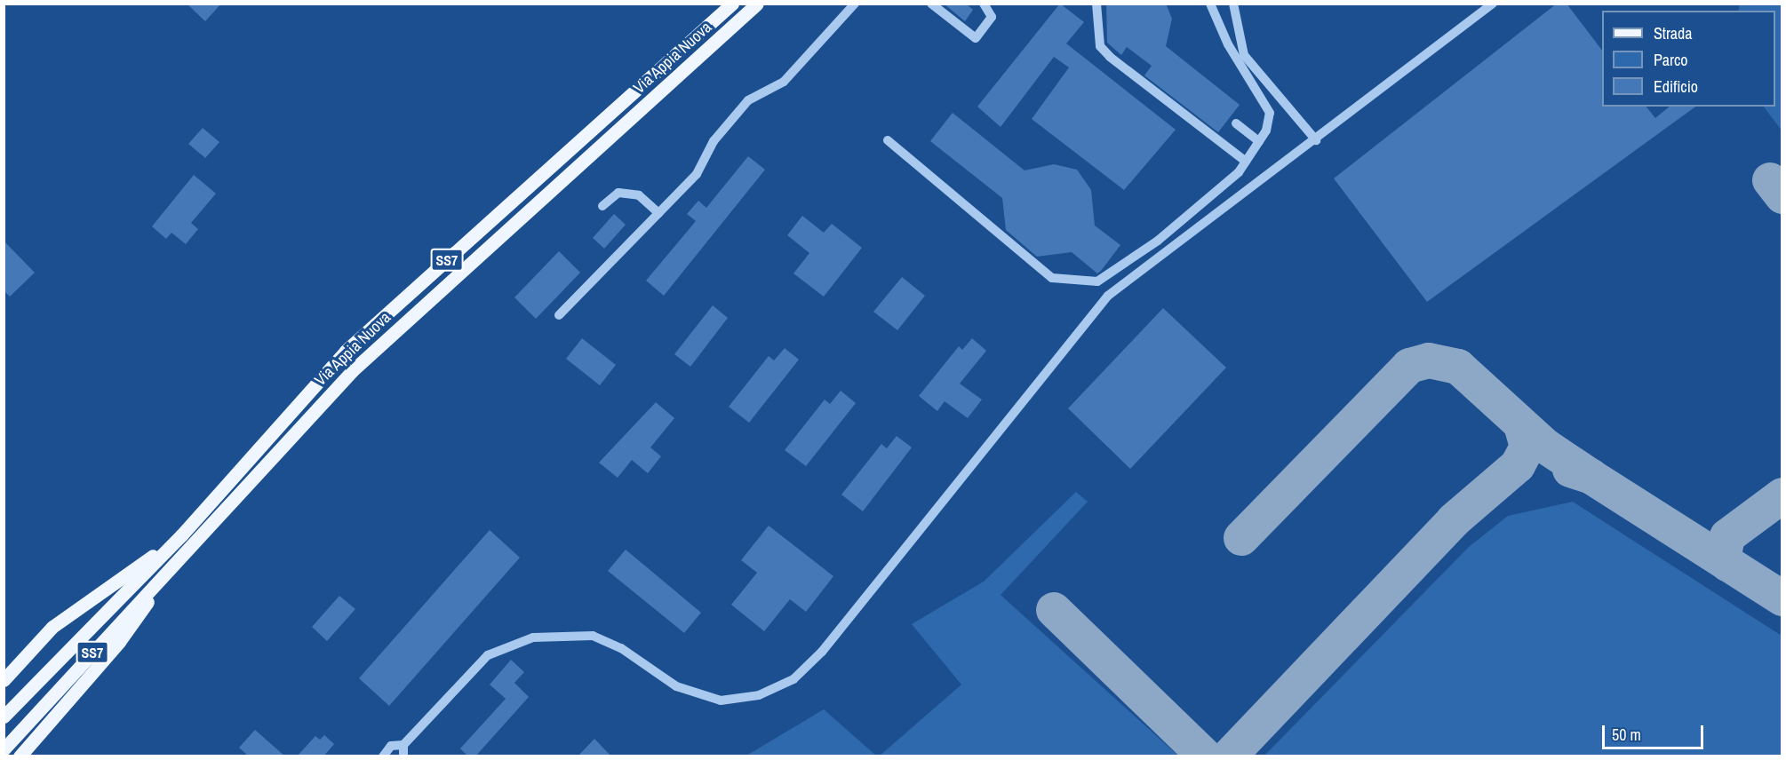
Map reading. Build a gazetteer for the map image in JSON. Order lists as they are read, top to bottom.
{
  "streets": {
    "main road": ["Via Appia Nuova", "SS7"]
  },
  "legend": ["Strada", "Parco", "Edificio"],
  "scale_bar": "50 m"
}
